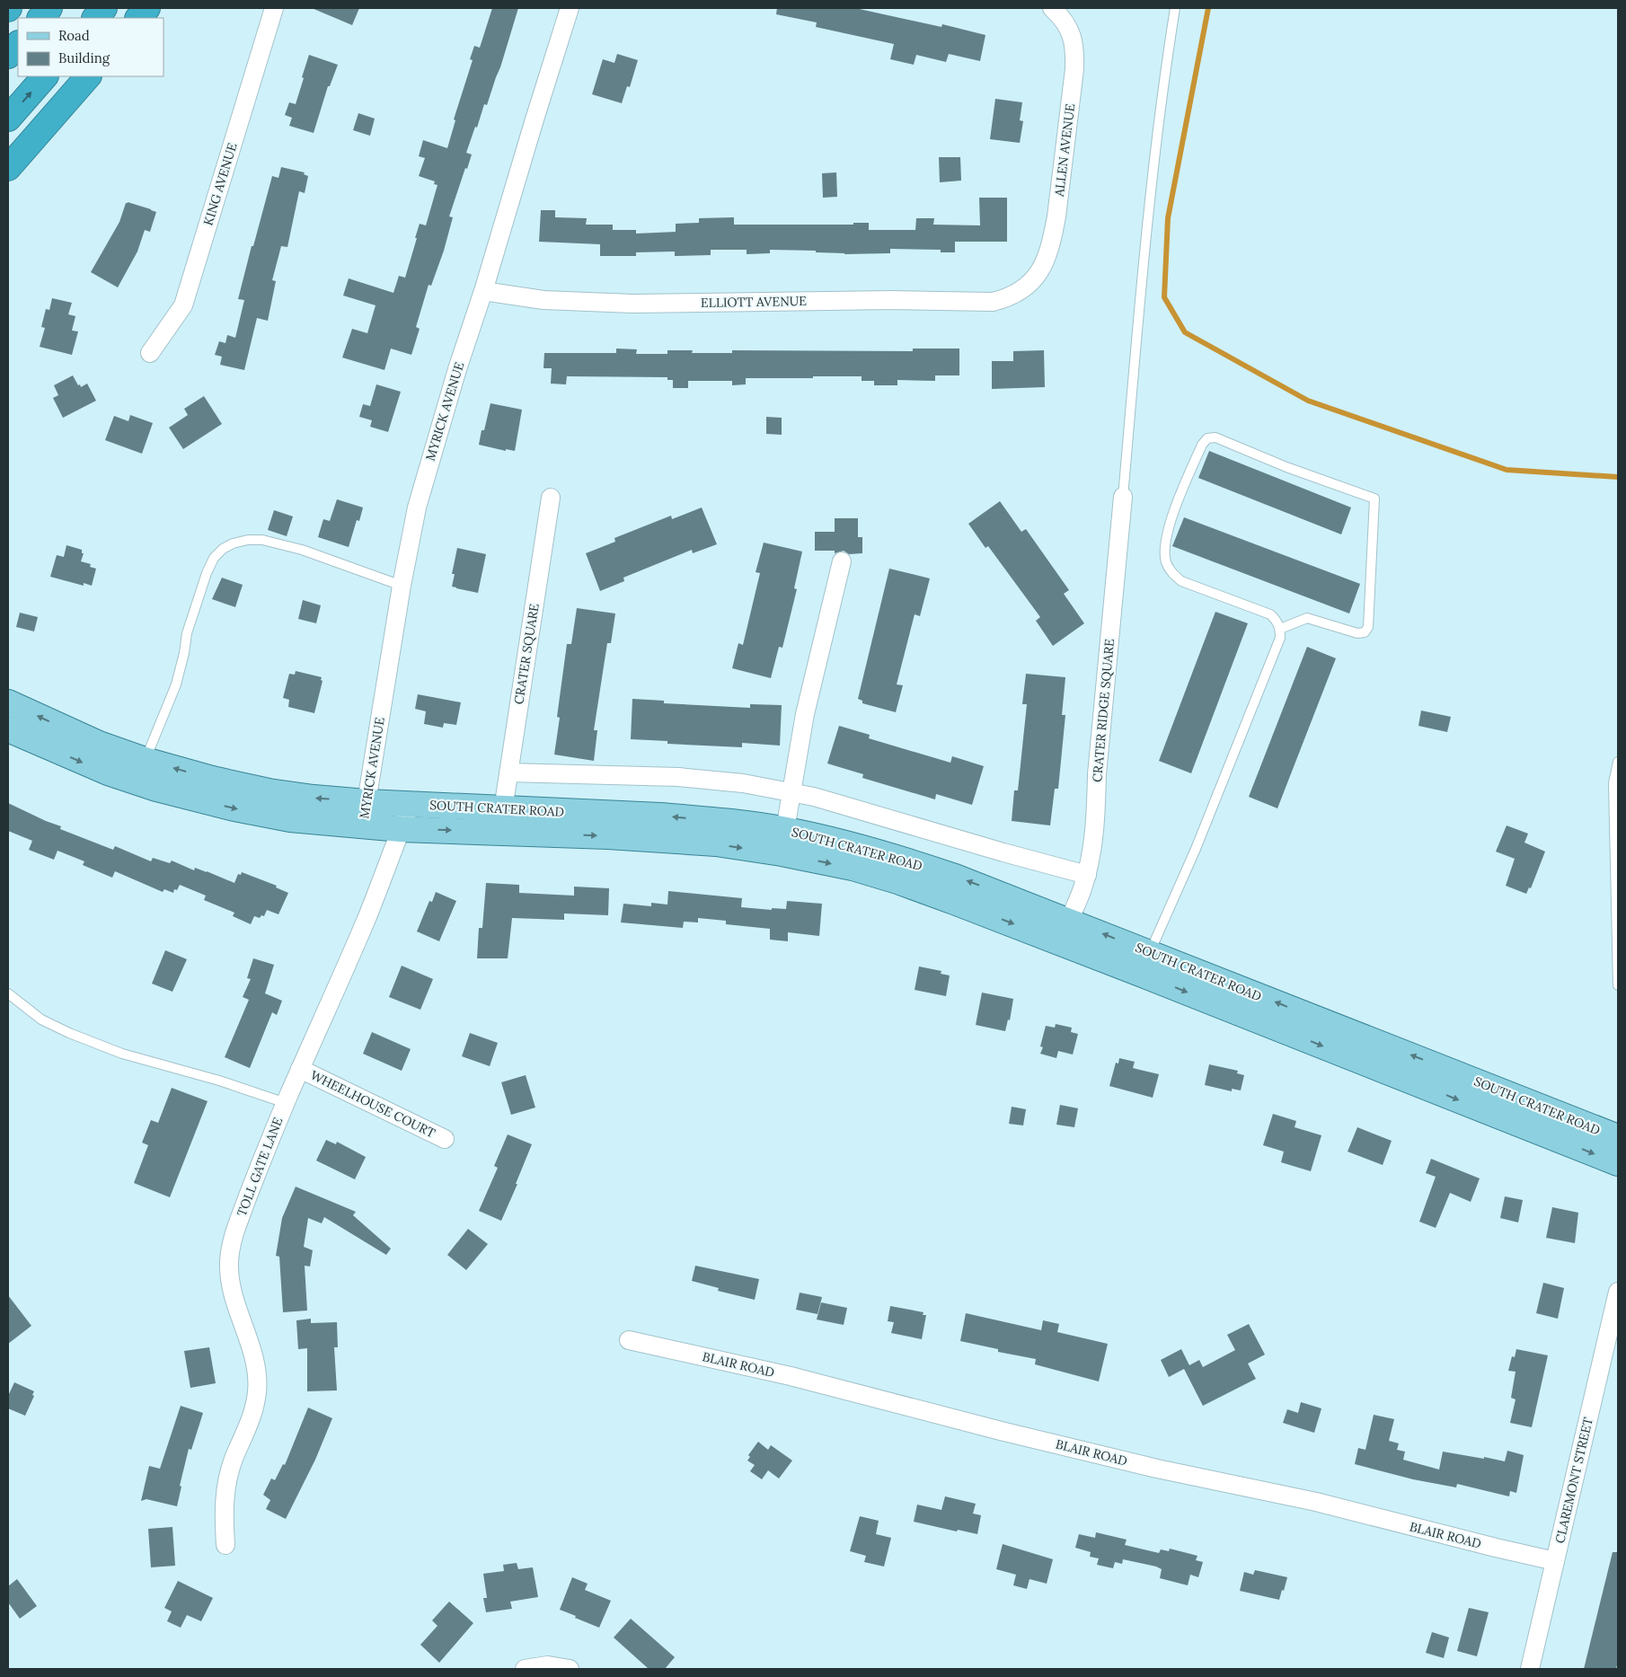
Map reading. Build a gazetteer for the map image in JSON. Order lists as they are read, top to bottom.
{
  "streets": {
    "main road": ["SOUTH CRATER ROAD"],
    "street": [
      "ALLEN AVENUE",
      "KING AVENUE",
      "ELLIOTT AVENUE",
      "MYRICK AVENUE",
      "CRATER SQUARE",
      "CRATER RIDGE SQUARE",
      "WHEELHOUSE COURT",
      "TOLL GATE LANE",
      "BLAIR ROAD",
      "CLAREMONT STREET"
    ]
  },
  "crossings": [
    ["ALLEN AVENUE", "ELLIOTT AVENUE"],
    ["ELLIOTT AVENUE", "MYRICK AVENUE"],
    ["MYRICK AVENUE", "SOUTH CRATER ROAD"],
    ["CRATER SQUARE", "SOUTH CRATER ROAD"],
    ["CRATER RIDGE SQUARE", "SOUTH CRATER ROAD"],
    ["SOUTH CRATER ROAD", "TOLL GATE LANE"],
    ["WHEELHOUSE COURT", "TOLL GATE LANE"],
    ["BLAIR ROAD", "CLAREMONT STREET"]
  ],
  "legend": ["Road", "Building"]
}
